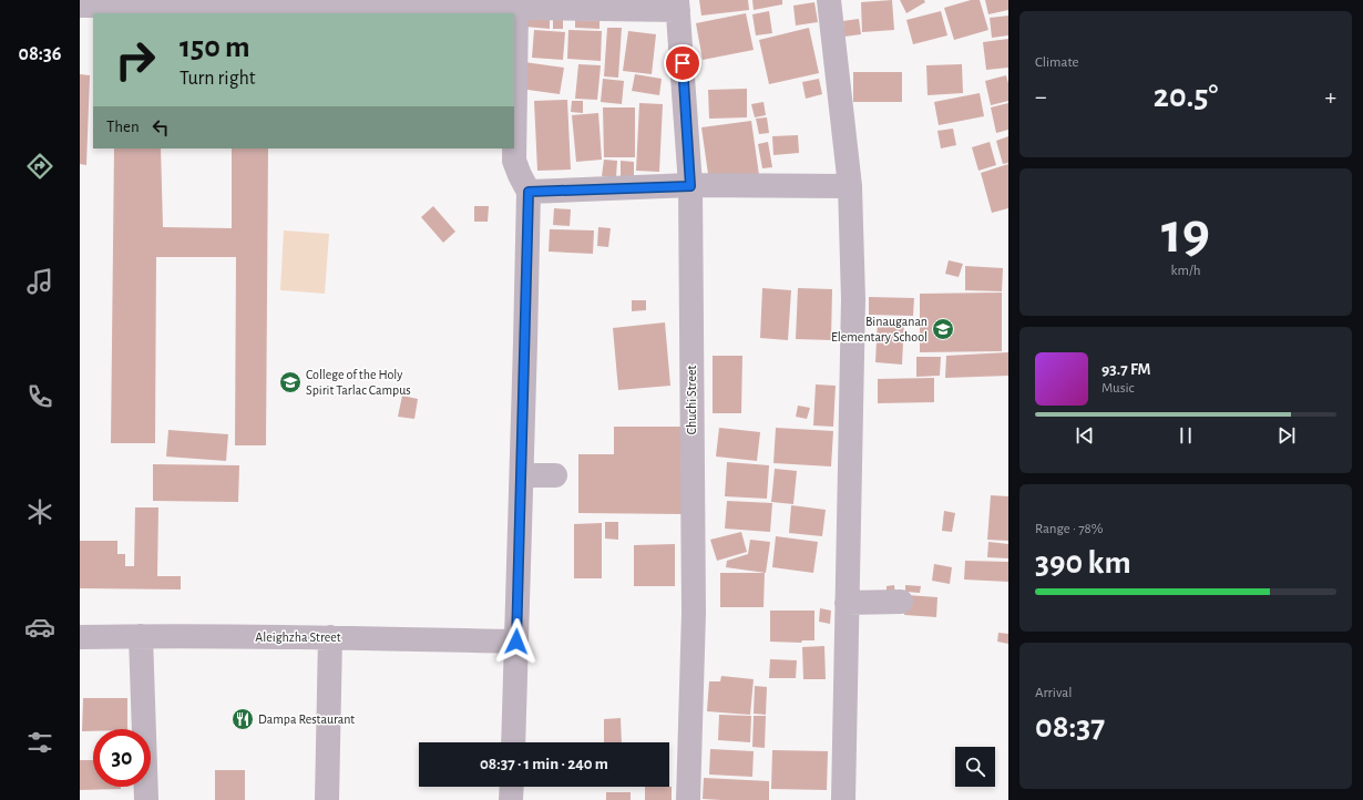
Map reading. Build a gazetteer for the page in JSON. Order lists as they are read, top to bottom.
{
  "streets": {
    "street": ["Chuchi Street", "Aleighzha Street"]
  },
  "places": {
    "school or university": ["Binauganan Elementary School", "College of the Holy Spirit Tarlac Campus"],
    "restaurant": ["Dampa Restaurant"]
  },
  "page": {
    "tabs": "08:36",
    "tile": [
      "Climate",
      ["19", "km/h"],
      ["Range · 78%", "390 km"],
      ["Arrival", "08:37"]
    ],
    "turn": ["150 m", "Turn right"],
    "heat": ["−", "20.5°", "+"],
    "then": "Then",
    "song": ["93.7 FM", "Music"],
    "limit": "30",
    "trip": "08:37 · 1 min · 240 m"
  }
}
